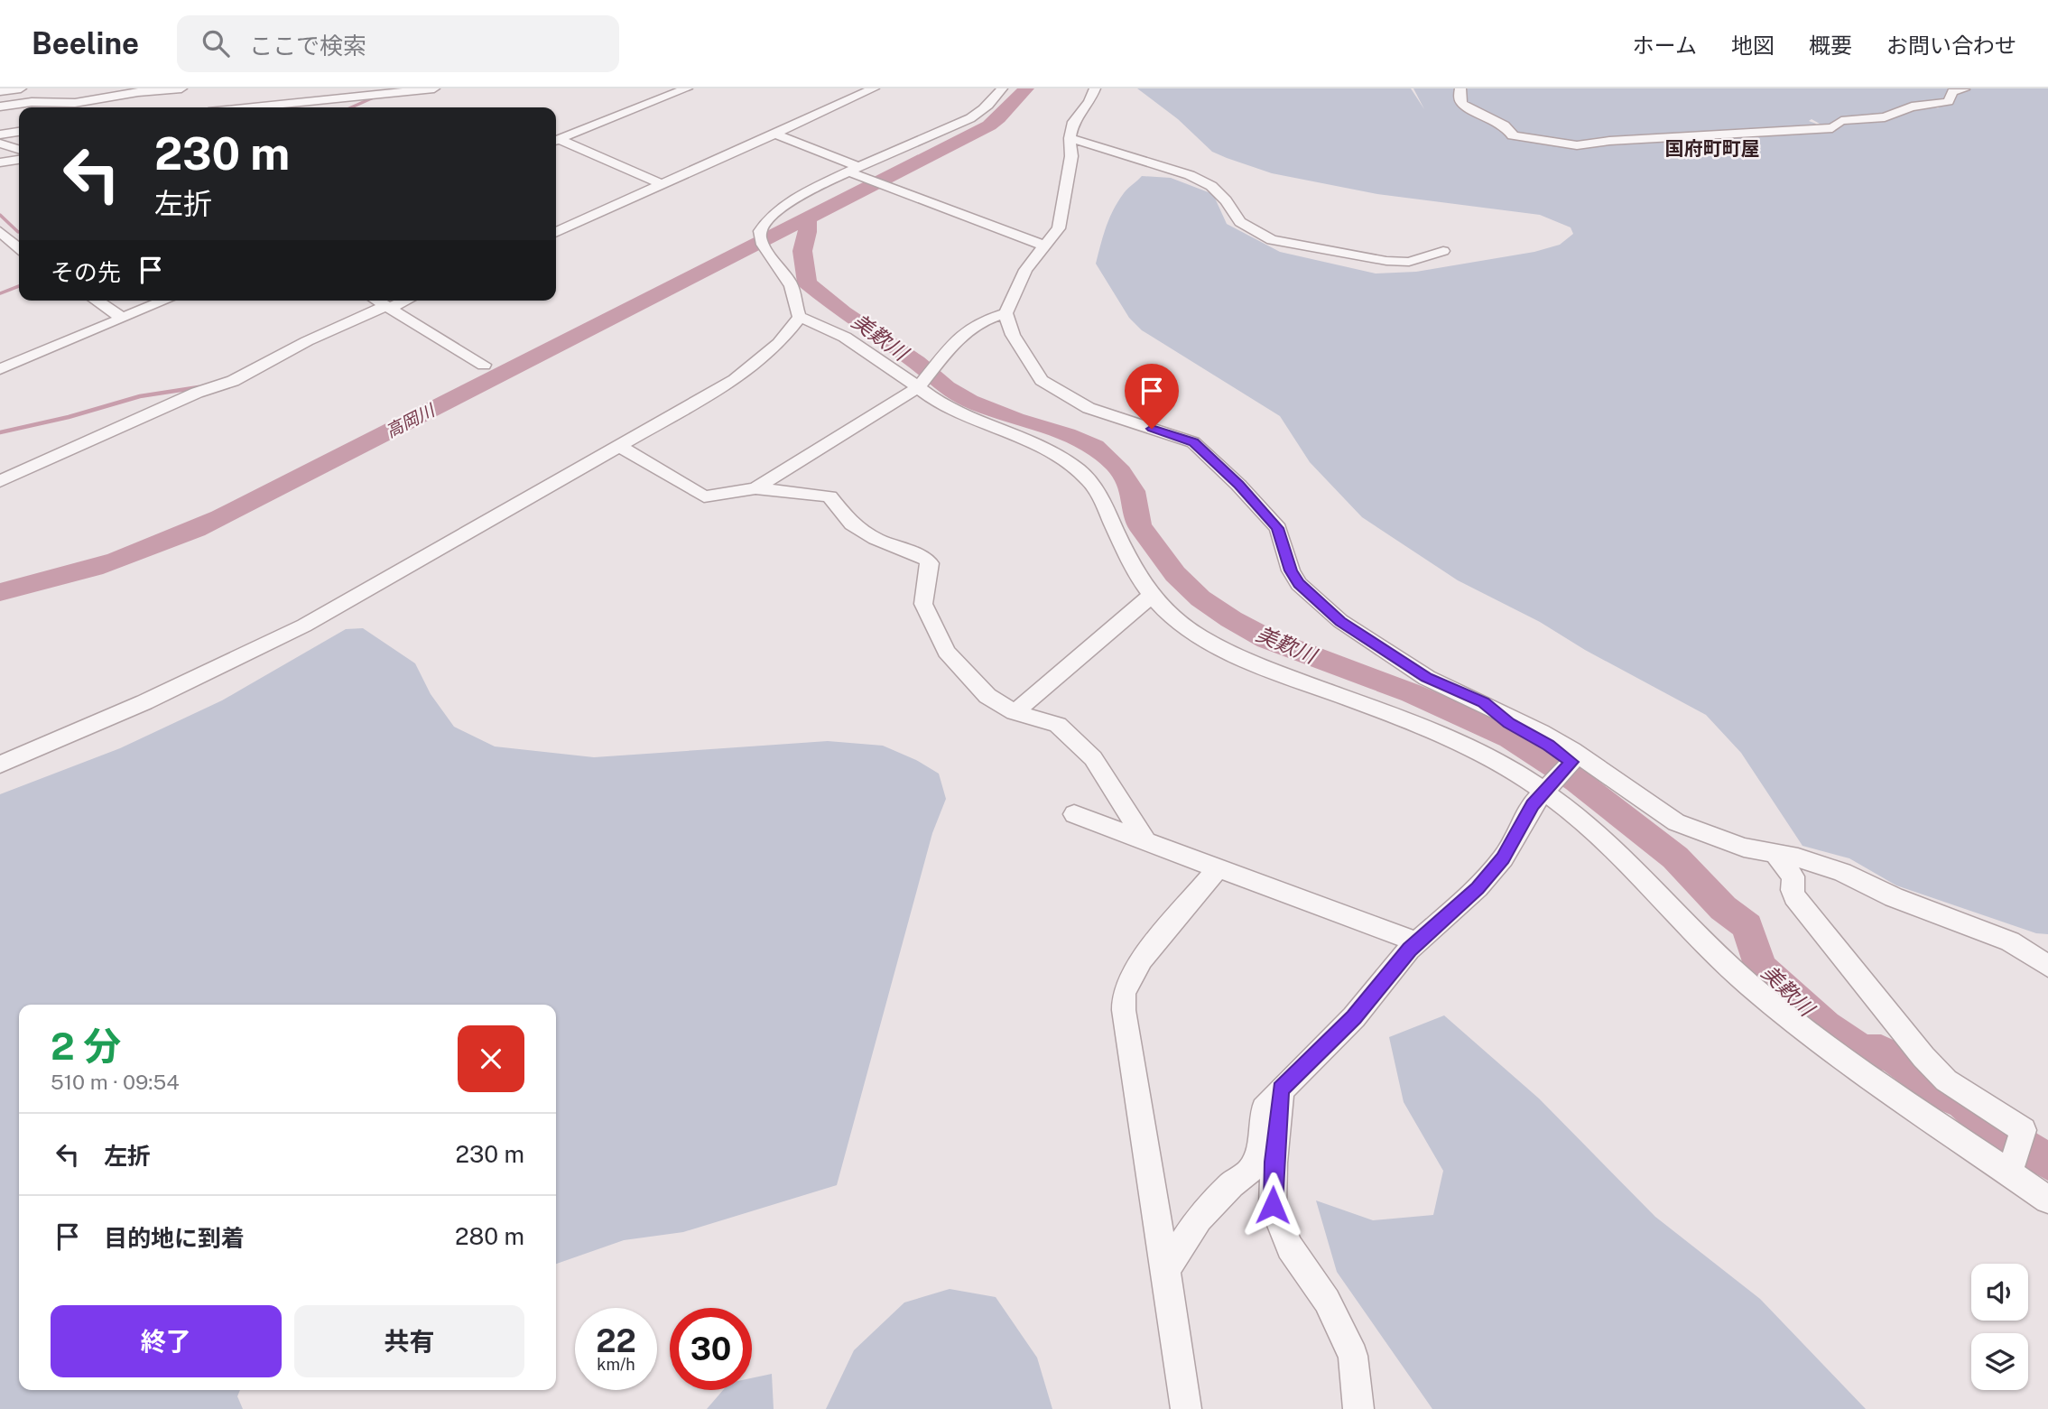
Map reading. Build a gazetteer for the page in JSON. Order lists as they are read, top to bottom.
{
  "districts": ["国府町町屋"],
  "water": ["美歎川", "高岡川"],
  "page": {
    "header": "Beeline",
    "search": "ここで検索",
    "nav": [
      "ホーム",
      "地図",
      "概要",
      "お問い合わせ"
    ],
    "turn": ["230 m", "左折"],
    "then": "その先",
    "heading": ["2 分", "510 m · 09:54"],
    "list": [
      {
        "name": "左折",
        "value": "230 m"
      },
      {
        "name": "目的地に到着",
        "value": "280 m"
      }
    ],
    "buttons": ["終了", "共有"],
    "speed": "22 km/h",
    "limit": "30"
  }
}
